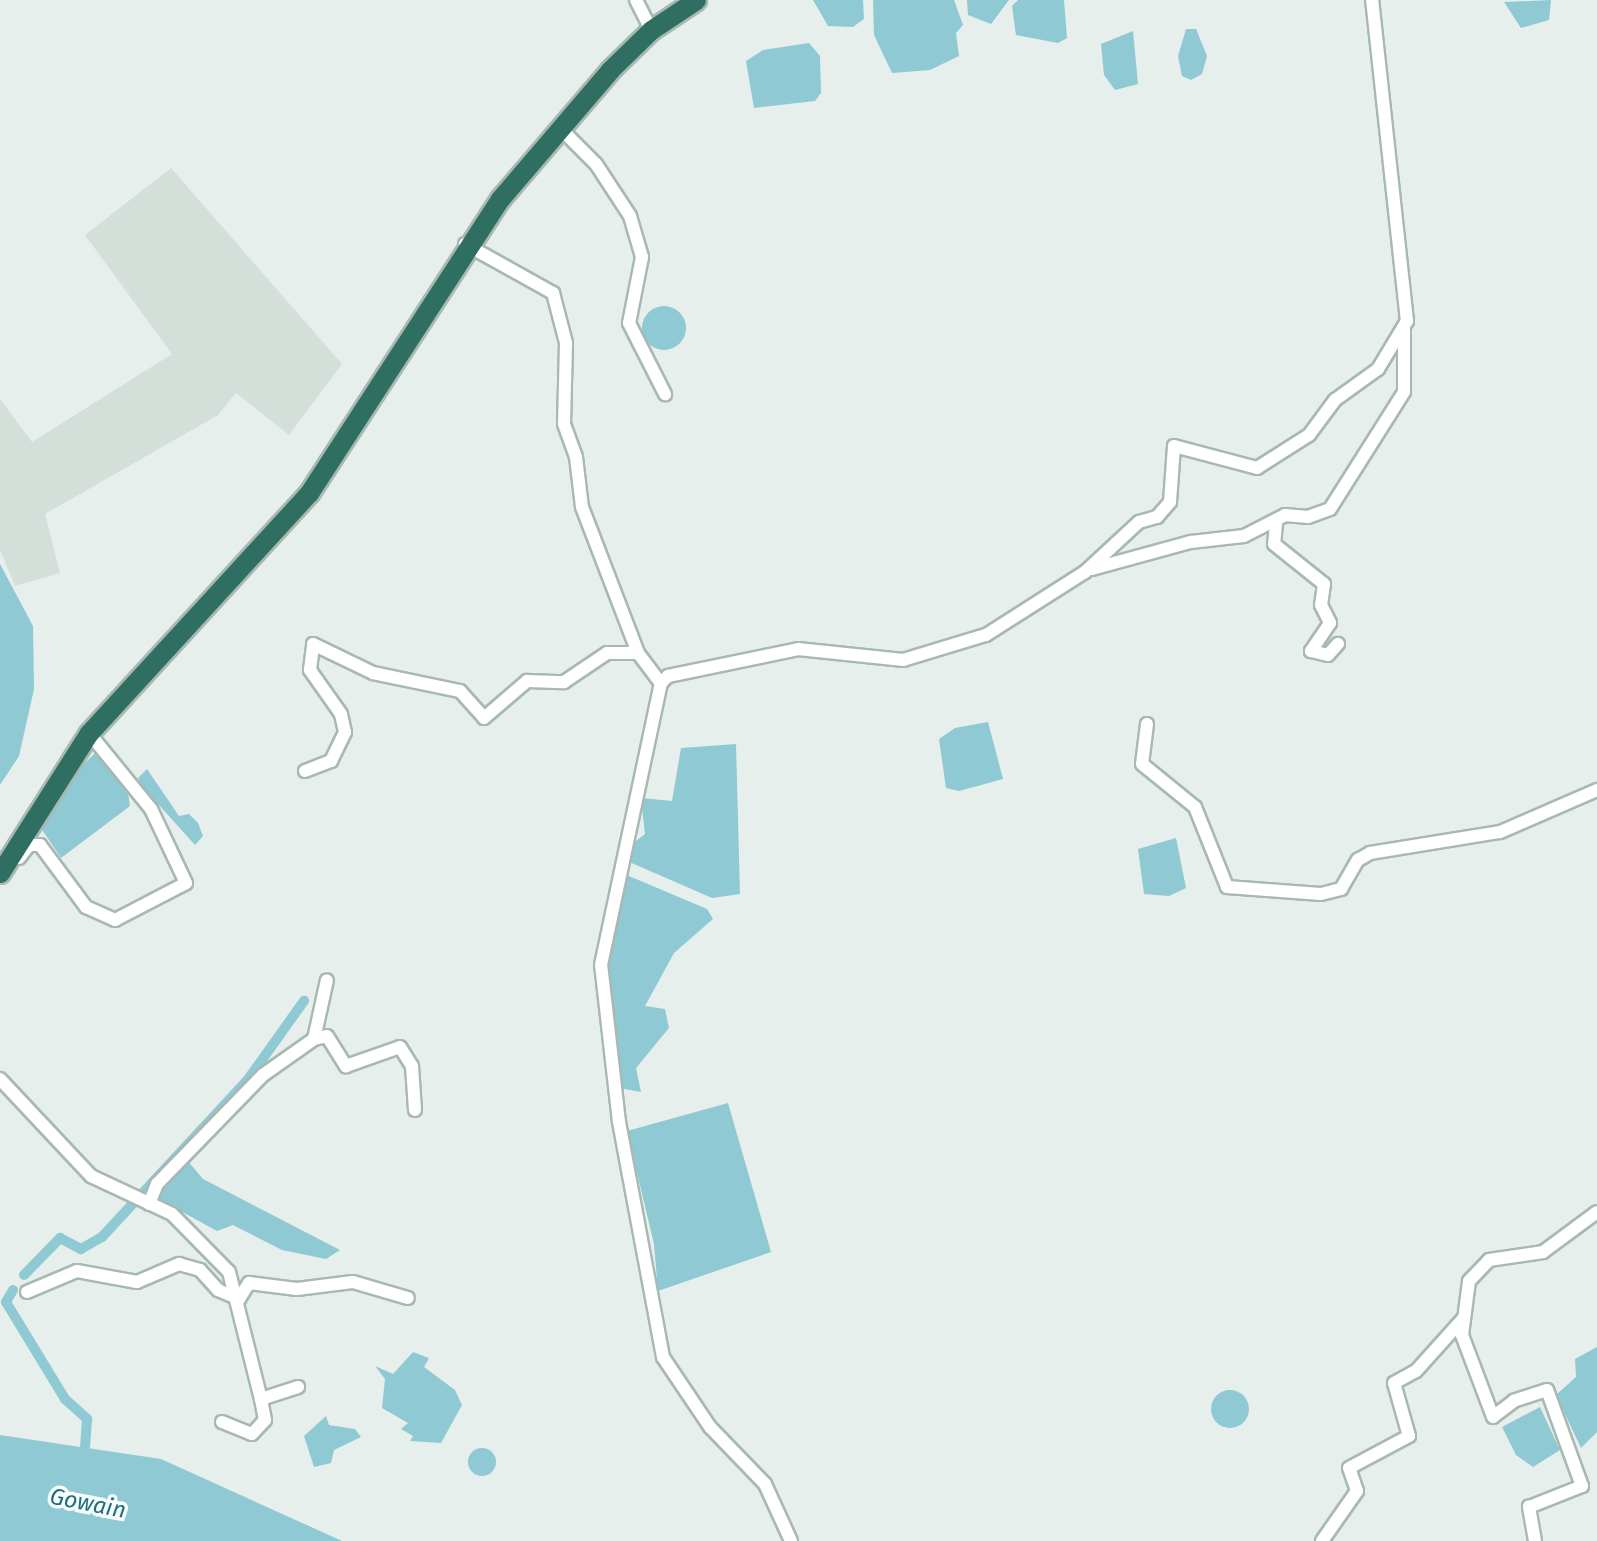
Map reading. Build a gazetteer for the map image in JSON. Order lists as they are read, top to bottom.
{
  "water": ["Gowain"]
}
